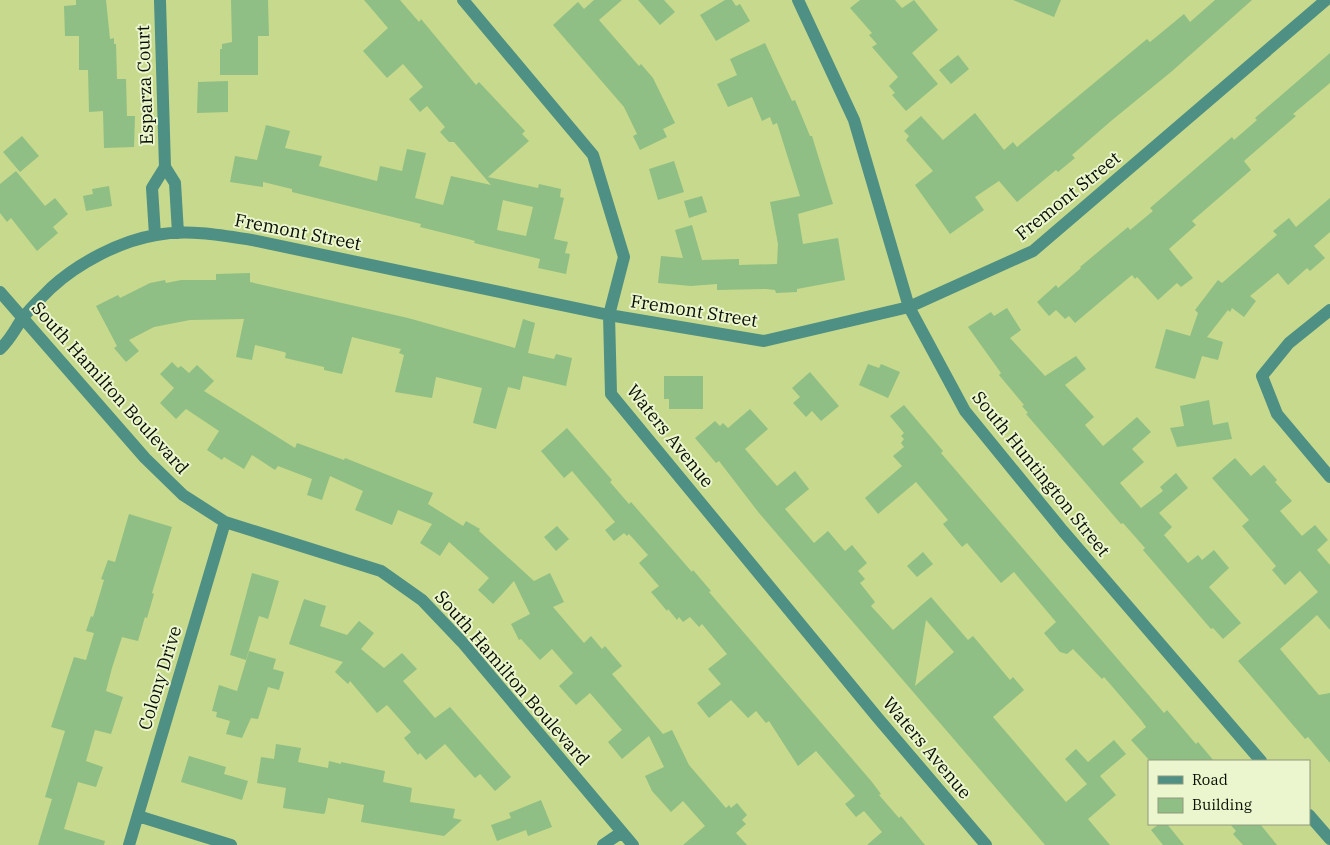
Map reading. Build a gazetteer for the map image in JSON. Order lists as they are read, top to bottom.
{
  "streets": {
    "street": [
      "Esparza Court",
      "Fremont Street",
      "South Hamilton Boulevard",
      "Waters Avenue",
      "South Huntington Street",
      "Colony Drive"
    ]
  },
  "crossings": [
    ["Esparza Court", "Fremont Street"],
    ["Fremont Street", "South Hamilton Boulevard"],
    ["Fremont Street", "Waters Avenue"],
    ["Fremont Street", "South Huntington Street"],
    ["South Hamilton Boulevard", "Colony Drive"]
  ],
  "legend": ["Road", "Building"]
}
